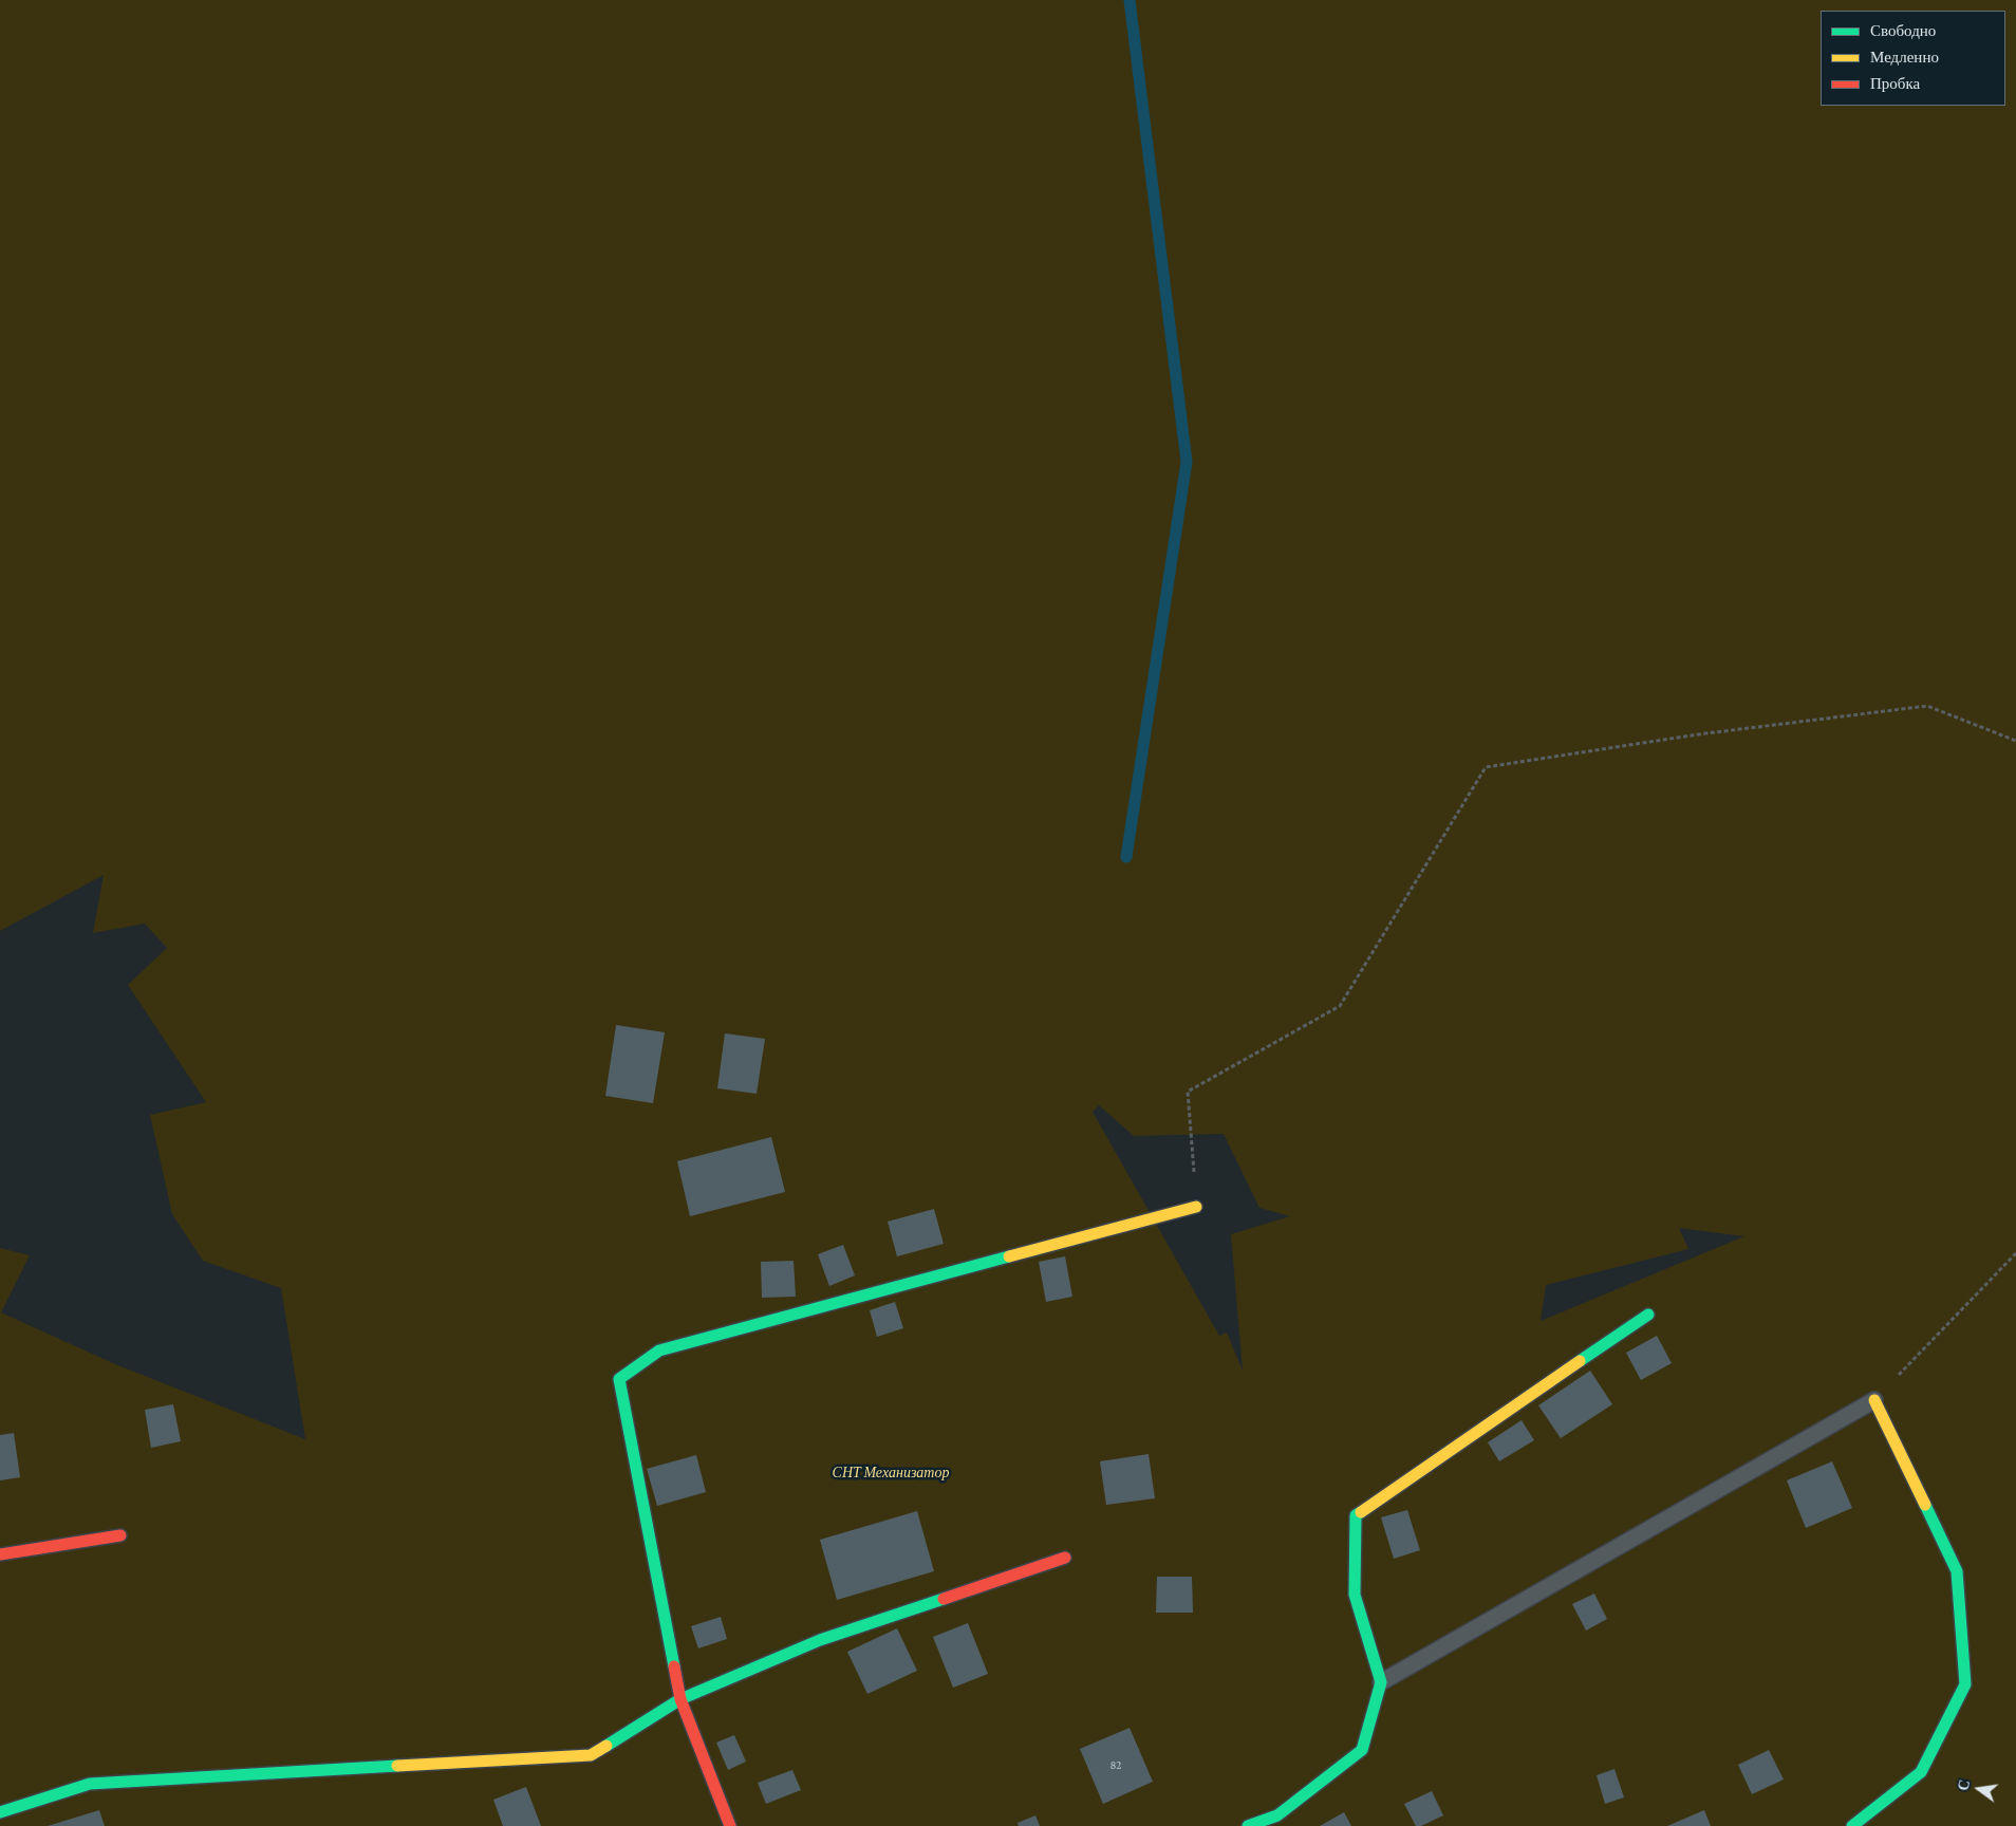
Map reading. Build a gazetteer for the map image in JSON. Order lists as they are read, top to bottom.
{
  "parks": ["СНТ Механизатор"],
  "house_numbers": ["82"],
  "legend": ["Свободно", "Медленно", "Пробка"],
  "north": "left"
}
